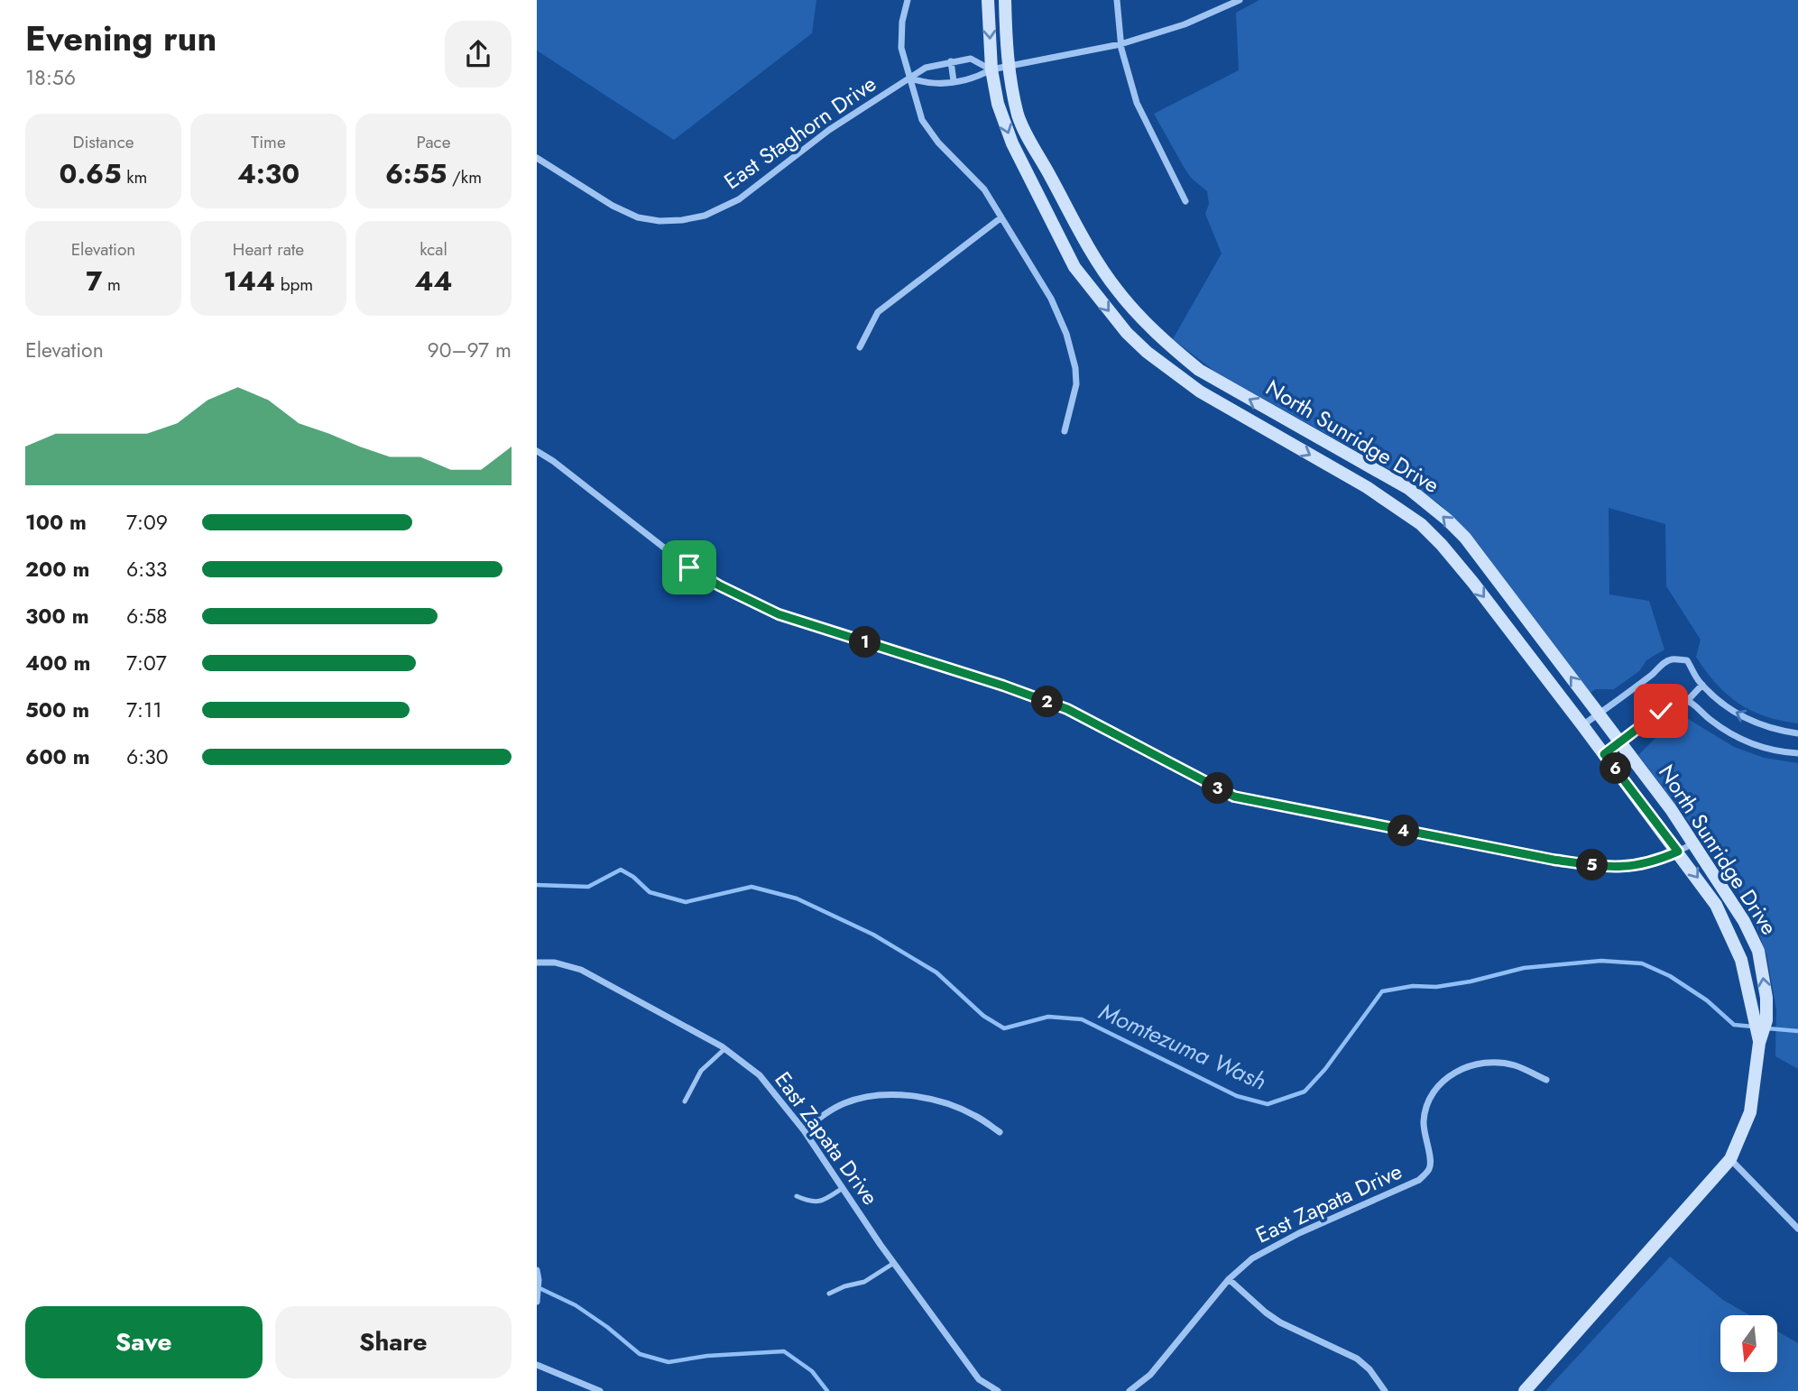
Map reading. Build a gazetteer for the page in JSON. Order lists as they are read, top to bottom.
{
  "streets": {
    "street": ["East Staghorn Drive", "North Sunridge Drive", "East Zapata Drive"]
  },
  "crossings": [
    ["East Staghorn Drive", "North Sunridge Drive"]
  ],
  "water": ["Momtezuma Wash"],
  "north": "bottom",
  "page": {
    "heading": ["Evening run", "18:56"],
    "stats": [
      ["Distance", "0.65 km"],
      ["Time", "4:30"],
      ["Pace", "6:55 /km"],
      ["Elevation", "7 m"],
      ["Heart rate", "144 bpm"],
      ["kcal", "44"]
    ],
    "chart": ["Elevation", "90–97 m"],
    "list": [
      {
        "name": "100 m",
        "note": "7:09"
      },
      {
        "name": "200 m",
        "note": "6:33"
      },
      {
        "name": "300 m",
        "note": "6:58"
      },
      {
        "name": "400 m",
        "note": "7:07"
      },
      {
        "name": "500 m",
        "note": "7:11"
      },
      {
        "name": "600 m",
        "note": "6:30"
      }
    ],
    "pins": [
      "1",
      "2",
      "6",
      "3",
      "4",
      "5"
    ],
    "buttons": ["Save", "Share"]
  }
}
